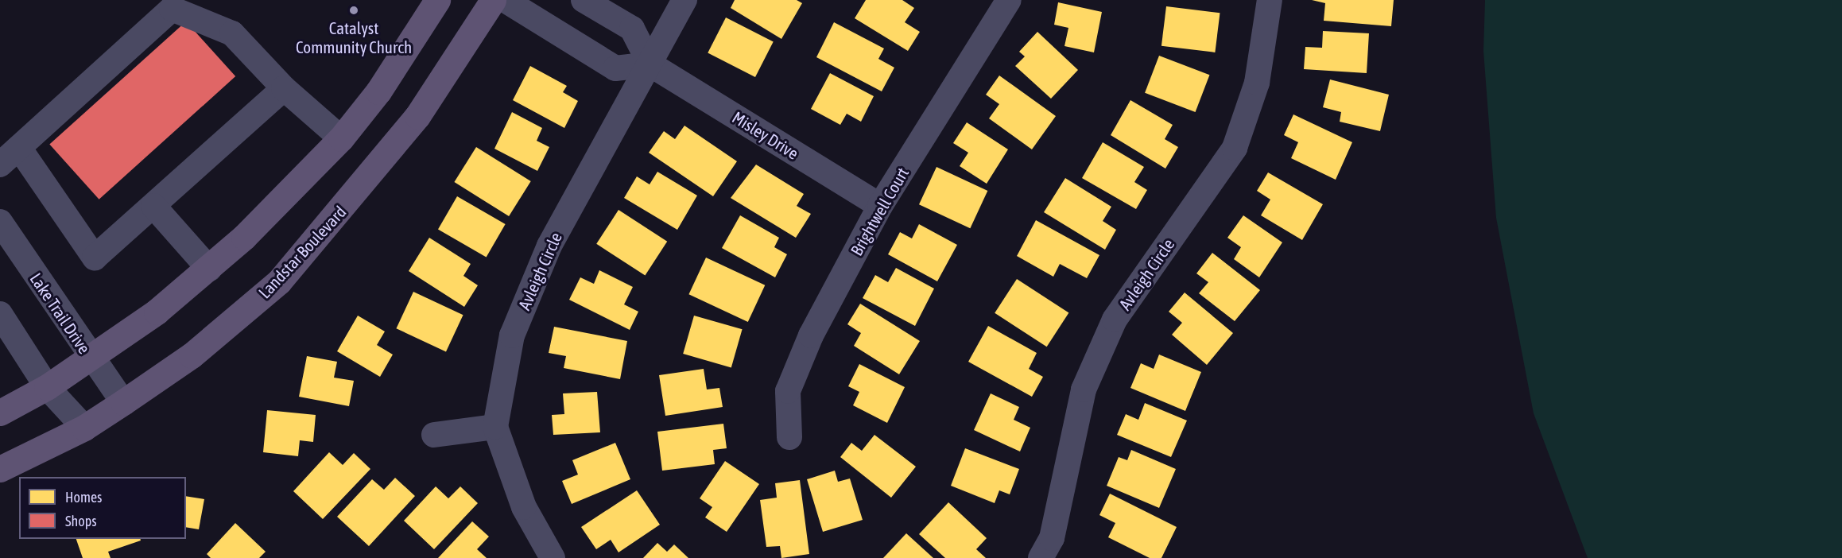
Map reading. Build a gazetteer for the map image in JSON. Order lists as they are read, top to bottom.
{
  "streets": {
    "main road": ["Landstar Boulevard"],
    "street": [
      "Misley Drive",
      "Brightwell Court",
      "Avleigh Circle",
      "Lake Trail Drive"
    ]
  },
  "crossings": [
    ["Misley Drive", "Brightwell Court"],
    ["Misley Drive", "Avleigh Circle"],
    ["Landstar Boulevard", "Lake Trail Drive"]
  ],
  "places": ["Catalyst Community Church"],
  "legend": ["Homes", "Shops"]
}
